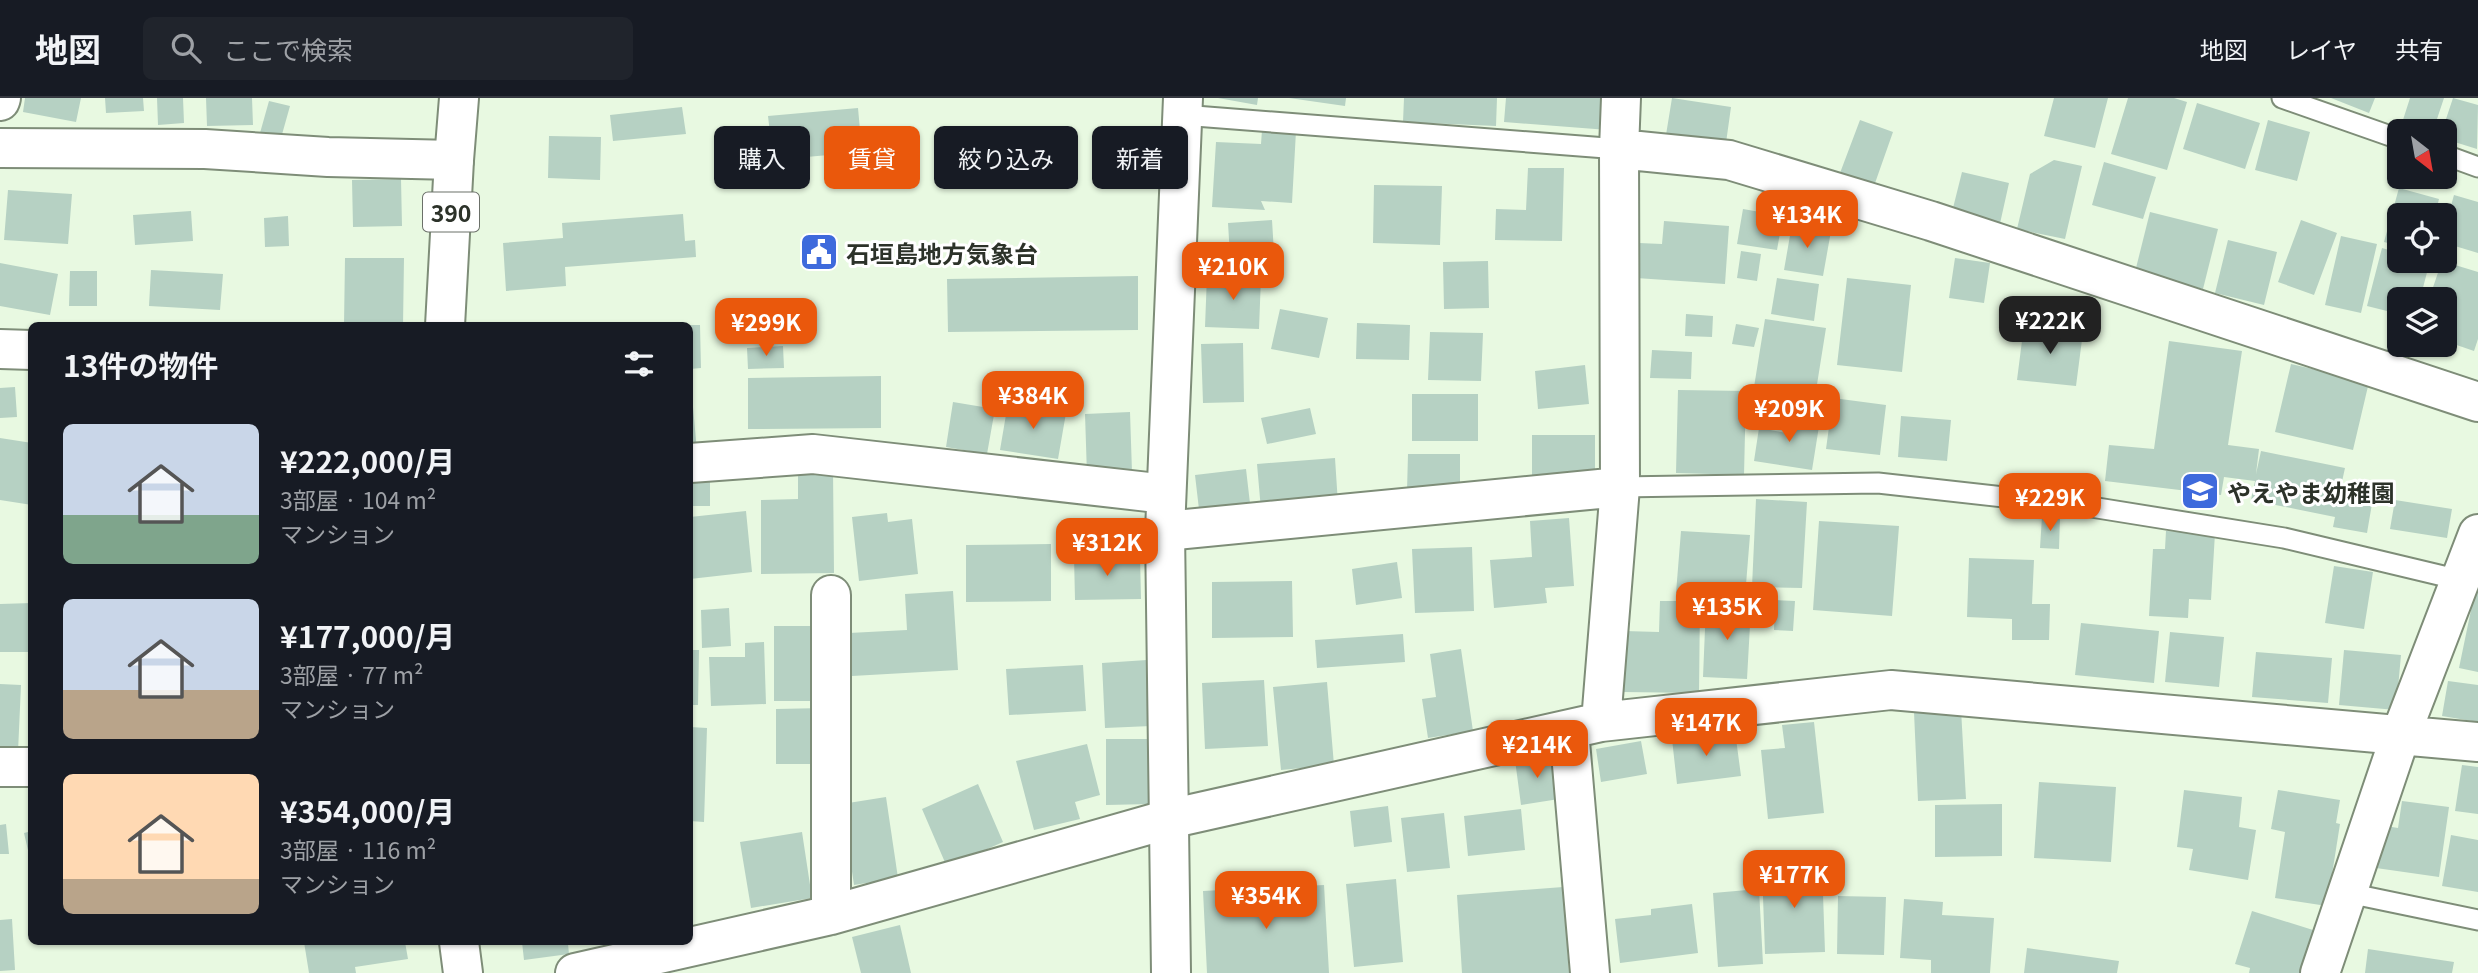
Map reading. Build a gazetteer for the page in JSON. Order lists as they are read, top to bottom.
{
  "streets": {
    "main road": ["390"]
  },
  "places": {
    "public building": ["石垣島地方気象台"],
    "school or university": ["やえやま幼稚園"]
  },
  "north": "bottom right",
  "page": {
    "header": "地図",
    "search": "ここで検索",
    "nav": ["地図", "レイヤ", "共有"],
    "chip": [
      "購入",
      "賃貸",
      "絞り込み",
      "新着"
    ],
    "price": [
      "¥134K",
      "¥210K",
      "¥222K",
      "¥299K",
      "¥384K",
      "¥209K",
      "¥229K",
      "¥312K",
      "¥135K",
      "¥147K",
      "¥214K",
      "¥177K",
      "¥354K"
    ],
    "heading": "13件の物件",
    "list": [
      {
        "name": "¥222,000/月",
        "note": "3部屋 · 104 m² · マンション"
      },
      {
        "name": "¥177,000/月",
        "note": "3部屋 · 77 m² · マンション"
      },
      {
        "name": "¥354,000/月",
        "note": "3部屋 · 116 m² · マンション"
      }
    ]
  }
}
